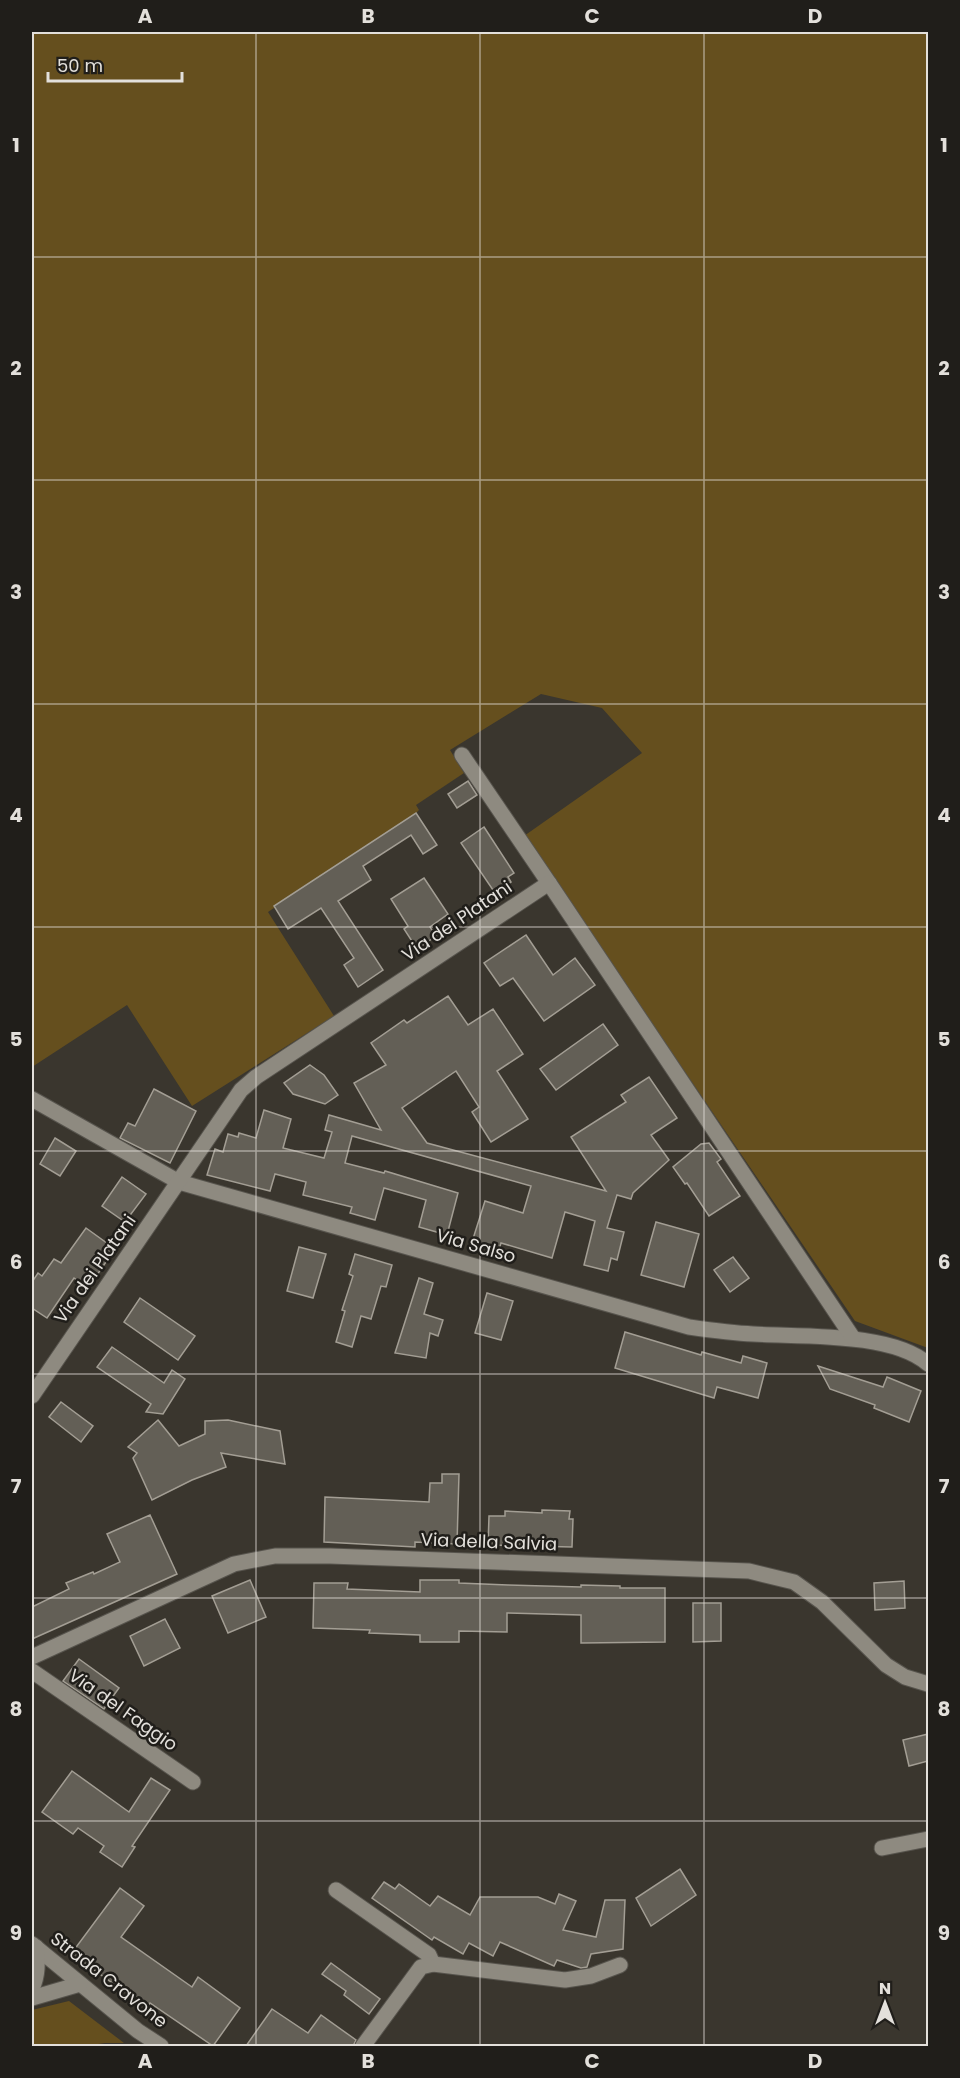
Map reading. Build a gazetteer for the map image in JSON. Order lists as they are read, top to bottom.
{
  "streets": {
    "street": [
      "Via dei Platani",
      "Via Salso",
      "Via della Salvia",
      "Via del Faggio",
      "Strada Cravone"
    ]
  },
  "crossings": [
    ["Via dei Platani", "Via Salso"]
  ],
  "scale_bar": "50 m",
  "north": "top",
  "grid": {
    "columns": [
      "A",
      "B",
      "C",
      "D"
    ],
    "rows": [
      "1",
      "2",
      "3",
      "4",
      "5",
      "6",
      "7",
      "8",
      "9"
    ]
  }
}
